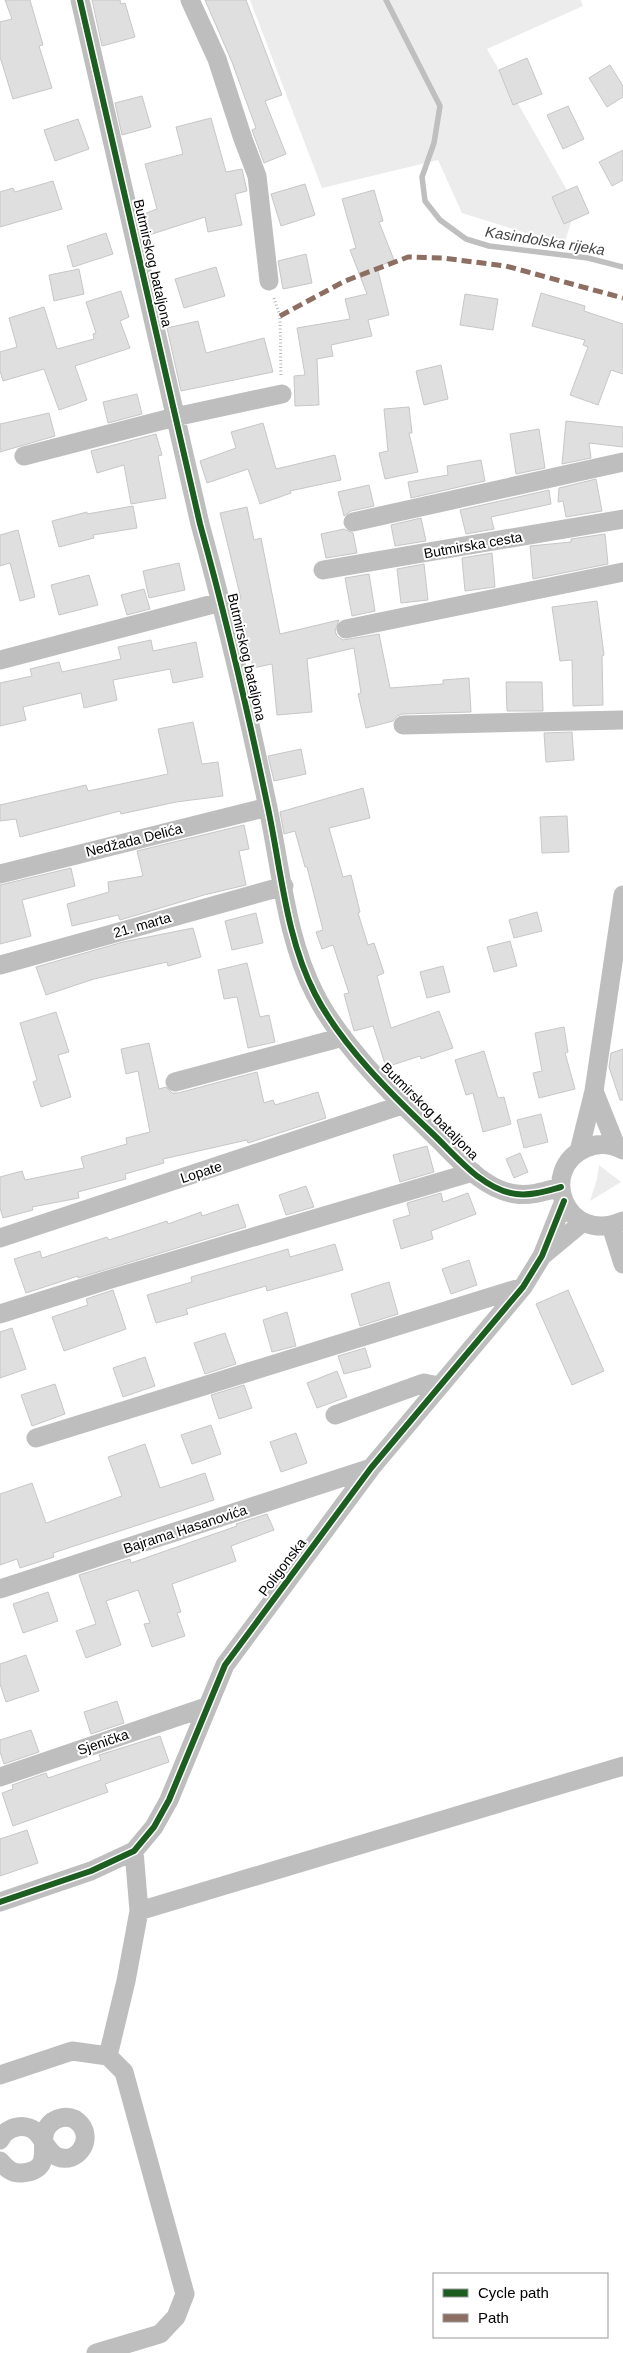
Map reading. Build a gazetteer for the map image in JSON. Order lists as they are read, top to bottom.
{
  "streets": {
    "street": [
      "Butmirskog bataljona",
      "Butmirska cesta",
      "Nedžada Delića",
      "21. marta",
      "Lopate",
      "Bajrama Hasanovića",
      "Poligonska",
      "Sjenička"
    ]
  },
  "crossings": [
    ["Butmirskog bataljona", "Nedžada Delića"],
    ["Butmirskog bataljona", "21. marta"],
    ["Butmirskog bataljona", "Lopate"],
    ["Butmirskog bataljona", "Poligonska"],
    ["Bajrama Hasanovića", "Poligonska"],
    ["Poligonska", "Sjenička"]
  ],
  "water": ["Kasindolska rijeka"],
  "legend": ["Cycle path", "Path"]
}
